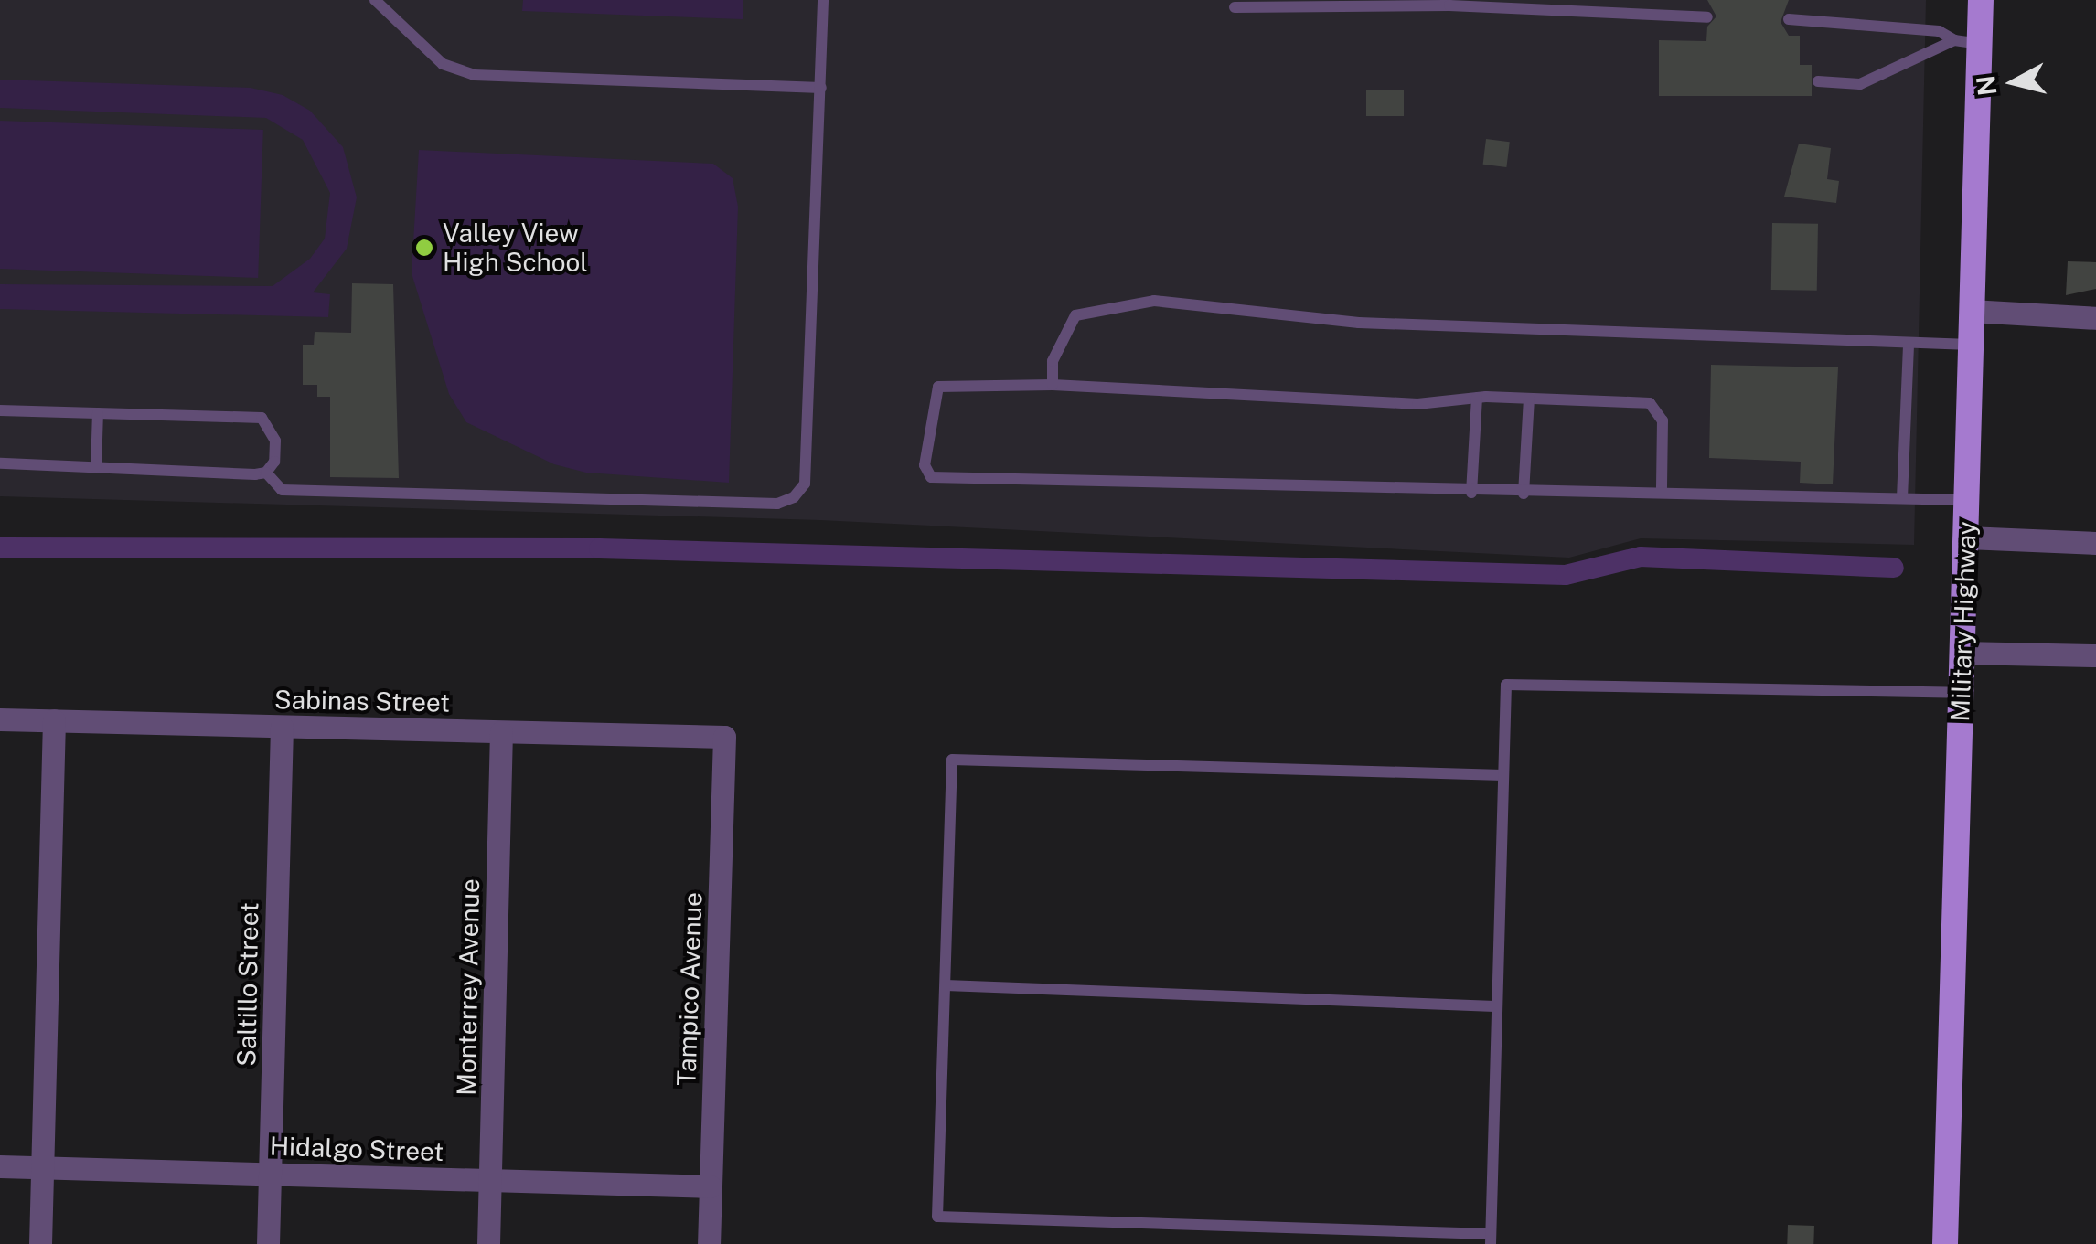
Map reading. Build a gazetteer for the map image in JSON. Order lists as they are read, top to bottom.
{
  "streets": {
    "main road": ["Military Highway"],
    "street": [
      "Sabinas Street",
      "Saltillo Street",
      "Monterrey Avenue",
      "Tampico Avenue",
      "Hidalgo Street"
    ]
  },
  "crossings": [
    ["Sabinas Street", "Saltillo Street"],
    ["Sabinas Street", "Monterrey Avenue"],
    ["Sabinas Street", "Tampico Avenue"],
    ["Saltillo Street", "Hidalgo Street"],
    ["Monterrey Avenue", "Hidalgo Street"],
    ["Tampico Avenue", "Hidalgo Street"]
  ],
  "places": ["Valley View High School"],
  "north": "left"
}
